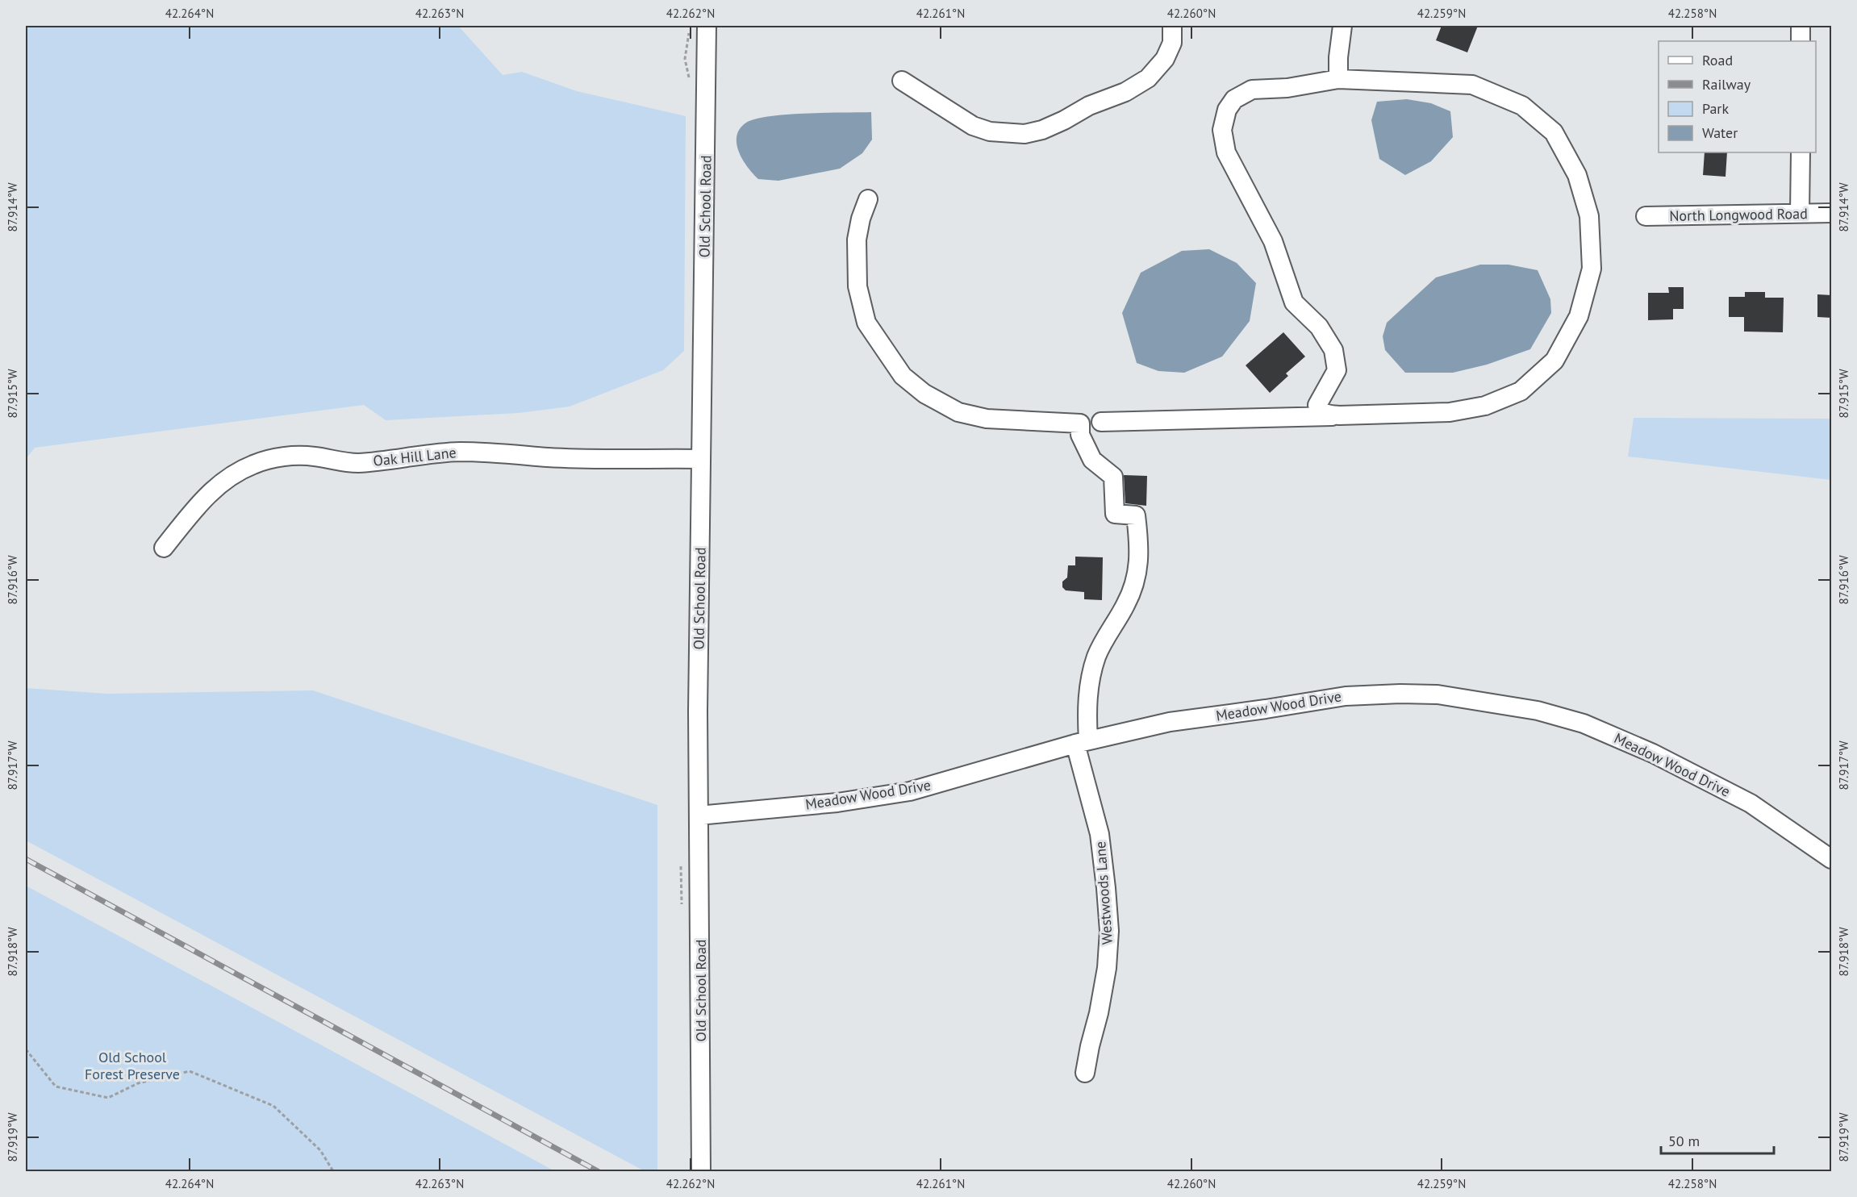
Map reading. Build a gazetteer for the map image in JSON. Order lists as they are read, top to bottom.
{
  "streets": {
    "street": [
      "Old School Road",
      "North Longwood Road",
      "Oak Hill Lane",
      "Meadow Wood Drive",
      "Westwoods Lane"
    ]
  },
  "crossings": [
    ["Old School Road", "Oak Hill Lane"],
    ["Old School Road", "Meadow Wood Drive"],
    ["Meadow Wood Drive", "Westwoods Lane"]
  ],
  "parks": ["Old School Forest Preserve"],
  "legend": [
    "Road",
    "Railway",
    "Park",
    "Water"
  ],
  "scale_bar": "50 m",
  "coordinates": [
    "42.264°N",
    "42.263°N",
    "42.262°N",
    "42.261°N",
    "42.260°N",
    "42.259°N",
    "42.258°N",
    "87.914°W",
    "87.915°W",
    "87.916°W",
    "87.917°W",
    "87.918°W",
    "87.919°W"
  ]
}
